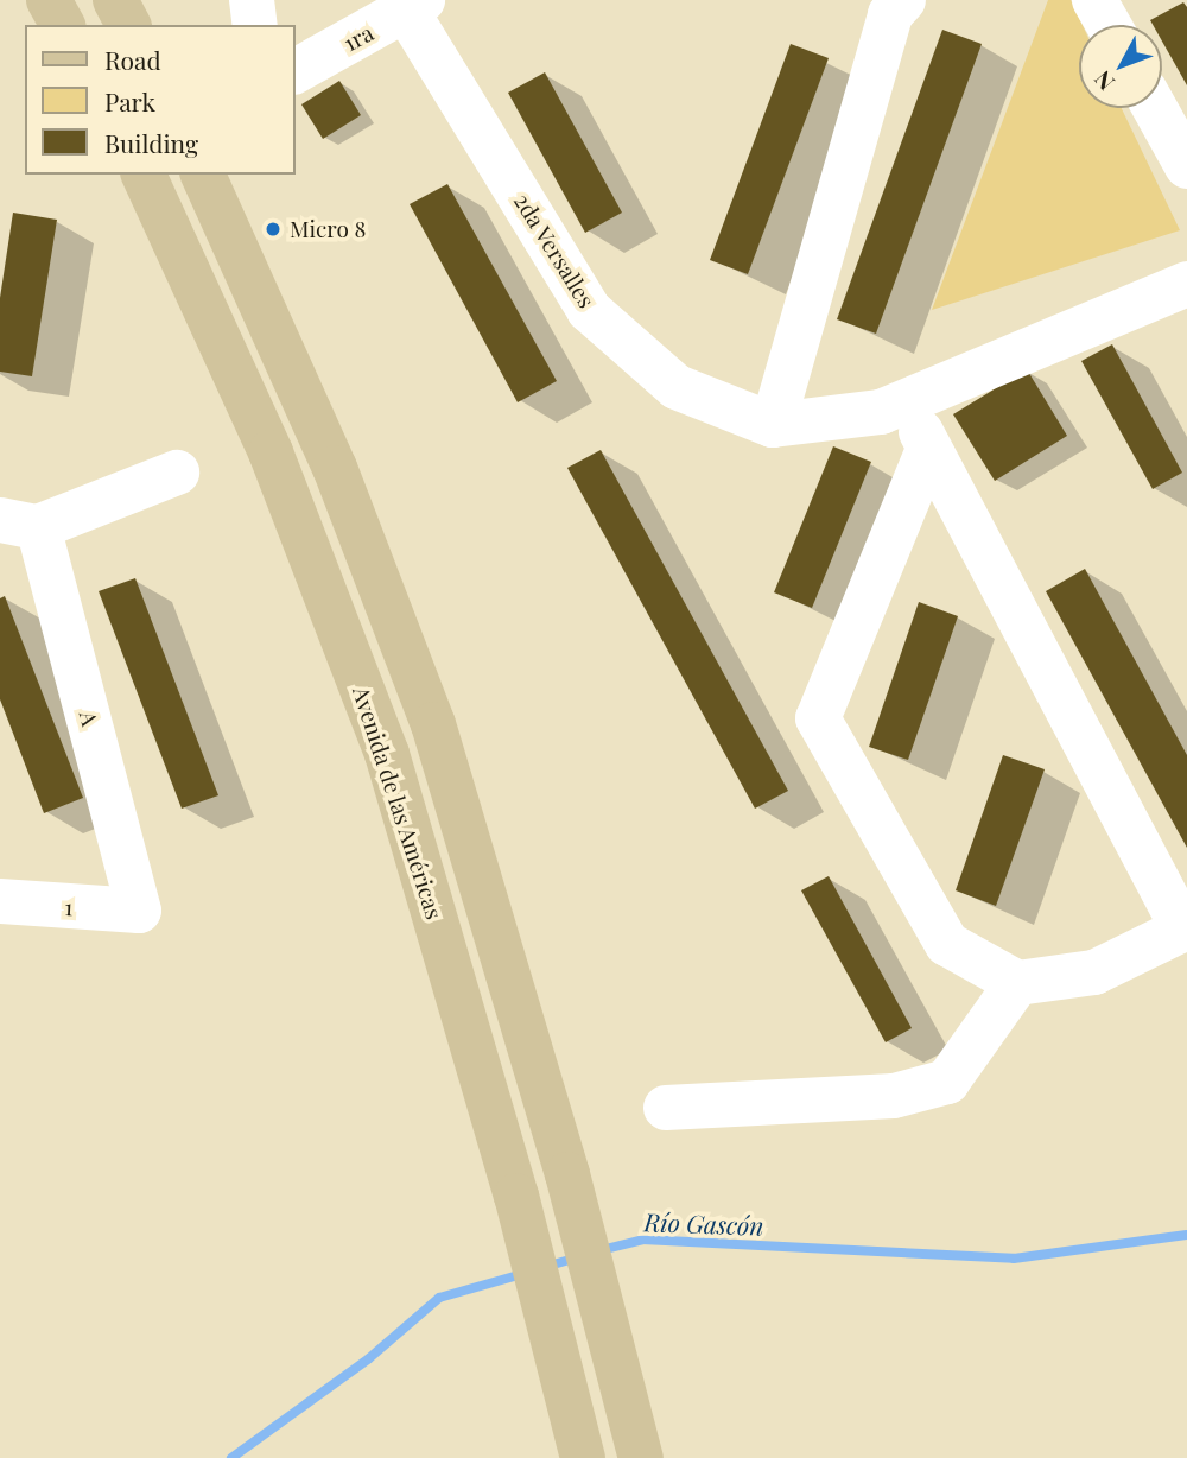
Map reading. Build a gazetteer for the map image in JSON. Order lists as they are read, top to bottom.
{
  "streets": {
    "main road": ["Avenida de las Américas"],
    "street": [
      "1ra",
      "2da Versalles",
      "A",
      "1"
    ]
  },
  "crossings": [
    ["1ra", "2da Versalles"],
    ["A", "1"]
  ],
  "water": ["Río Gascón"],
  "places": ["Micro 8"],
  "legend": ["Road", "Park", "Building"],
  "north": "bottom left"
}
